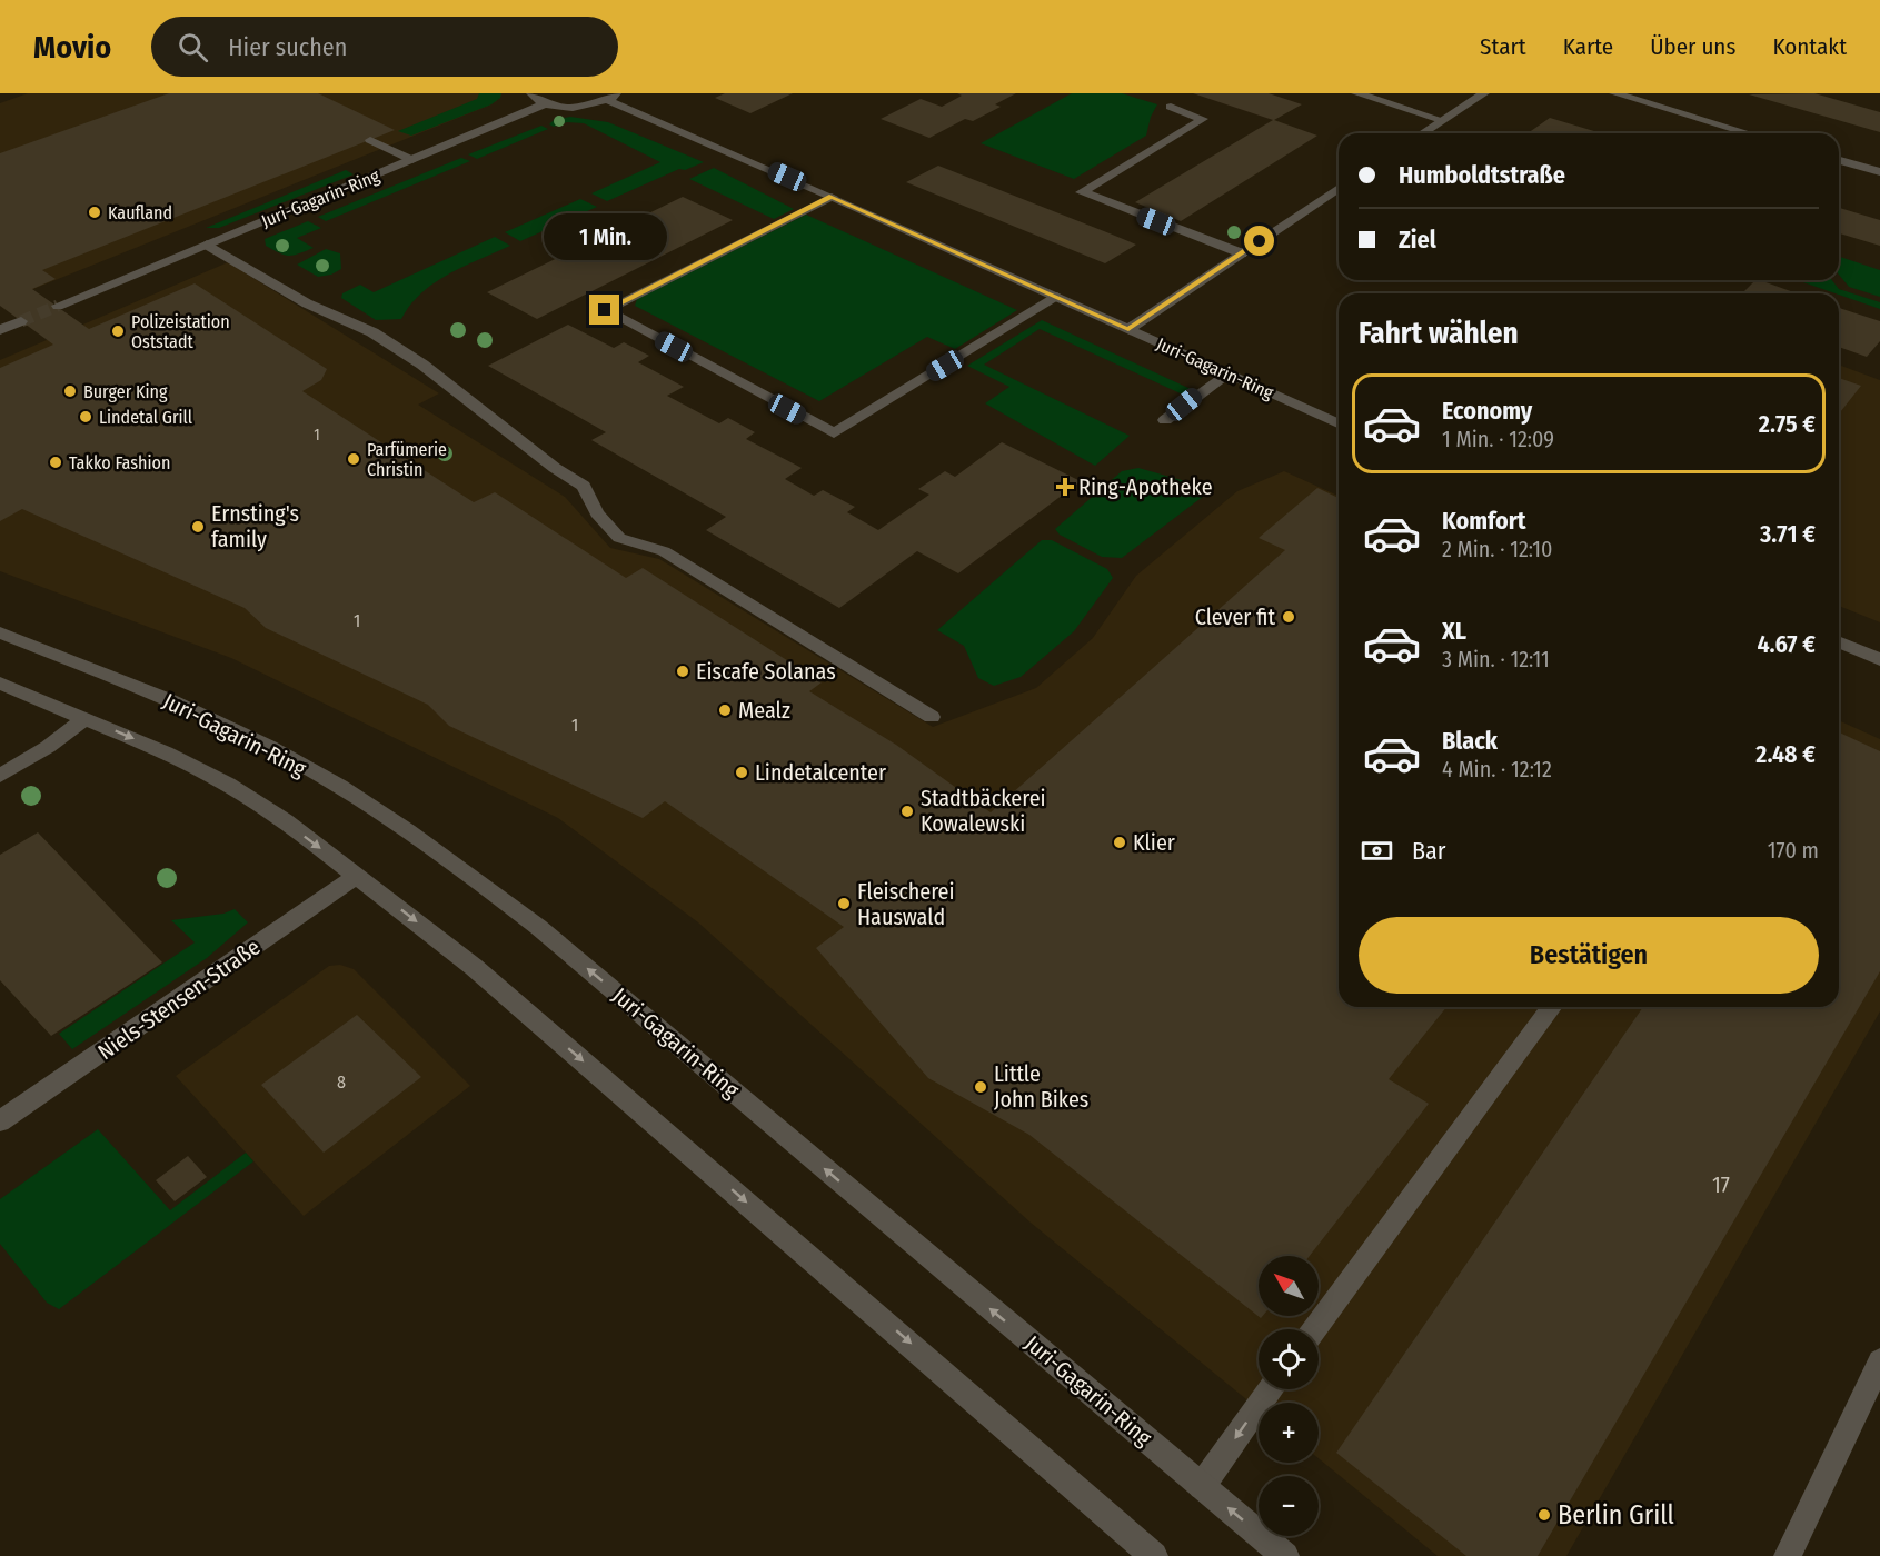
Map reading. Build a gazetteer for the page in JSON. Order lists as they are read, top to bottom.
{
  "streets": {
    "street": ["Juri-Gagarin-Ring", "Niels-Stensen-Straße"]
  },
  "places": {
    "other": [
      "Kaufland",
      "Polizeistation Oststadt",
      "Burger King",
      "Lindetal Grill",
      "Parfümerie Christin",
      "Takko Fashion",
      "Ernsting's family",
      "Clever fit",
      "Eiscafe Solanas",
      "Mealz",
      "Lindetalcenter",
      "Stadtbäckerei Kowalewski",
      "Klier",
      "Fleischerei Hauswald",
      "Little John Bikes",
      "Berlin Grill"
    ],
    "health": ["Ring-Apotheke"]
  },
  "house_numbers": [
    "1",
    "1",
    "1",
    "8",
    "17"
  ],
  "north": "top left",
  "page": {
    "header": "Movio",
    "search": "Hier suchen",
    "nav": [
      "Start",
      "Karte",
      "Über uns",
      "Kontakt"
    ],
    "banner": ["Humboldtstraße", "Ziel"],
    "bubble": "1 Min.",
    "heading": "Fahrt wählen",
    "list": [
      {
        "name": "Economy",
        "note": "1 Min. · 12:09",
        "value": "2.75 €"
      },
      {
        "name": "Komfort",
        "note": "2 Min. · 12:10",
        "value": "3.71 €"
      },
      {
        "name": "XL",
        "note": "3 Min. · 12:11",
        "value": "4.67 €"
      },
      {
        "name": "Black",
        "note": "4 Min. · 12:12",
        "value": "2.48 €"
      }
    ],
    "pay": ["Bar", "170 m"],
    "buttons": "Bestätigen",
    "map_buttons": ["+", "−"]
  }
}
